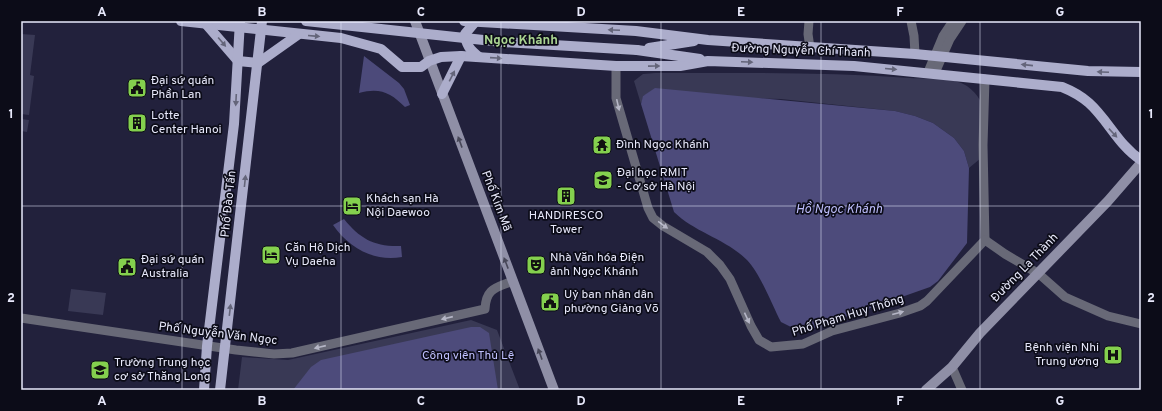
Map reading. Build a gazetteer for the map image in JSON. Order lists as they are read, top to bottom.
{
  "streets": {
    "main road": [
      "Đường Nguyễn Chí Thanh",
      "Phố Kim Mã",
      "Phố Đào Tấn",
      "Đường La Thành"
    ],
    "street": ["Phố Phạm Huy Thông", "Phố Nguyễn Văn Ngọc"]
  },
  "crossings": [
    ["Đường Nguyễn Chí Thanh", "Phố Kim Mã"],
    ["Đường Nguyễn Chí Thanh", "Phố Đào Tấn"],
    ["Đường Nguyễn Chí Thanh", "Đường La Thành"],
    ["Đường Nguyễn Chí Thanh", "Phố Phạm Huy Thông"],
    ["Phố Kim Mã", "Phố Nguyễn Văn Ngọc"],
    ["Phố Đào Tấn", "Phố Nguyễn Văn Ngọc"]
  ],
  "one_way": ["Phố Kim Mã", "Phố Nguyễn Văn Ngọc"],
  "districts": ["Ngọc Khánh"],
  "water": ["Hồ Ngọc Khánh"],
  "parks": ["Công viên Thủ Lệ"],
  "places": {
    "public building": ["Đại sứ quán Phần Lan", "Đại sứ quán Australia", "Uỷ ban nhân dân phường Giảng Võ"],
    "building": ["Lotte Center Hanoi", "HANDIRESCO Tower"],
    "temple": ["Đình Ngọc Khánh"],
    "school or university": ["Đại học RMIT - Cơ sở Hà Nội", "Trường Trung học cơ sở Thăng Long"],
    "hotel": ["Khách sạn Hà Nội Daewoo", "Căn Hộ Dịch Vụ Daeha"],
    "theatre": ["Nhà Văn hóa Điện ảnh Ngọc Khánh"],
    "hospital": ["Bệnh viện Nhi Trung ương"]
  },
  "grid": {
    "columns": [
      "A",
      "B",
      "C",
      "D",
      "E",
      "F",
      "G"
    ],
    "rows": ["1", "2"]
  }
}
